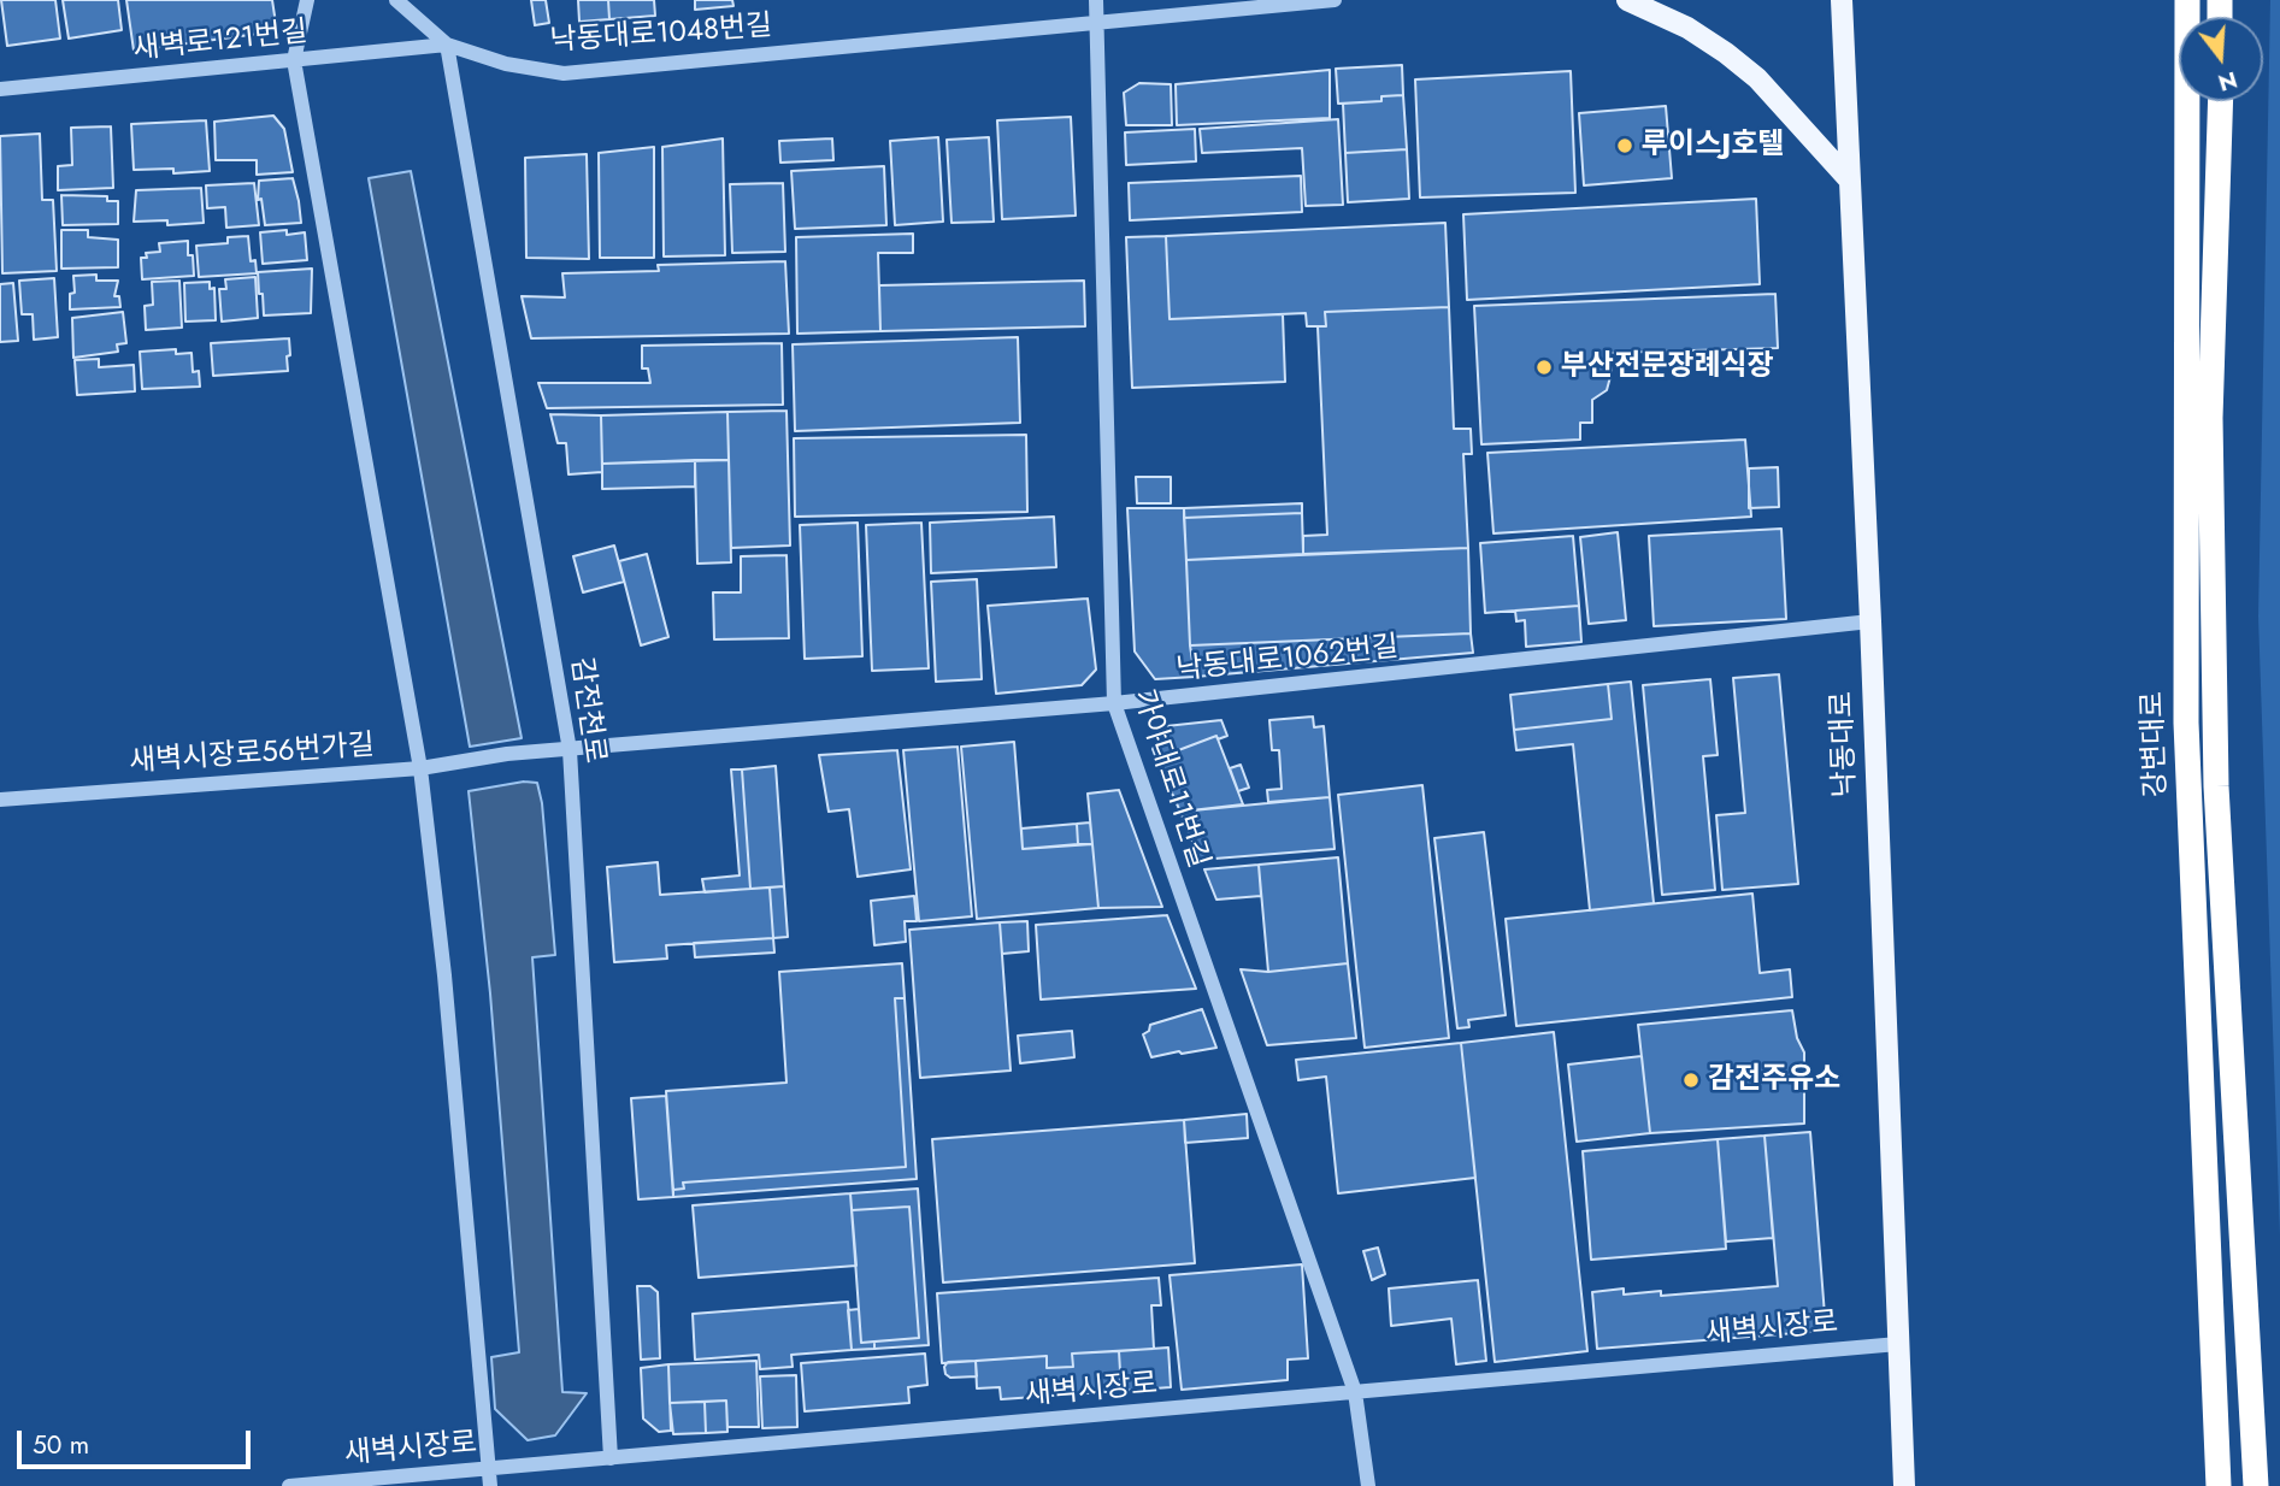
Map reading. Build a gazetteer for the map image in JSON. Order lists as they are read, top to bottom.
{
  "streets": {
    "highway": ["강변대로"],
    "main road": ["낙동대로"],
    "street": [
      "낙동대로1048번길",
      "새벽로121번길",
      "낙동대로1062번길",
      "감전천로",
      "새벽시장로56번가길",
      "가야대로11번길",
      "새벽시장로"
    ]
  },
  "crossings": [
    ["낙동대로1048번길", "새벽로121번길"],
    ["낙동대로1048번길", "감전천로"],
    ["낙동대로1048번길", "가야대로11번길"],
    ["새벽로121번길", "감전천로"],
    ["낙동대로1062번길", "감전천로"],
    ["낙동대로1062번길", "낙동대로"],
    ["낙동대로1062번길", "새벽시장로56번가길"],
    ["낙동대로1062번길", "가야대로11번길"],
    ["감전천로", "새벽시장로"],
    ["낙동대로", "새벽시장로"],
    ["가야대로11번길", "새벽시장로"]
  ],
  "places": ["루이스J호텔", "부산전문장례식장", "감전주유소"],
  "scale_bar": "50 m",
  "north": "bottom"
}
